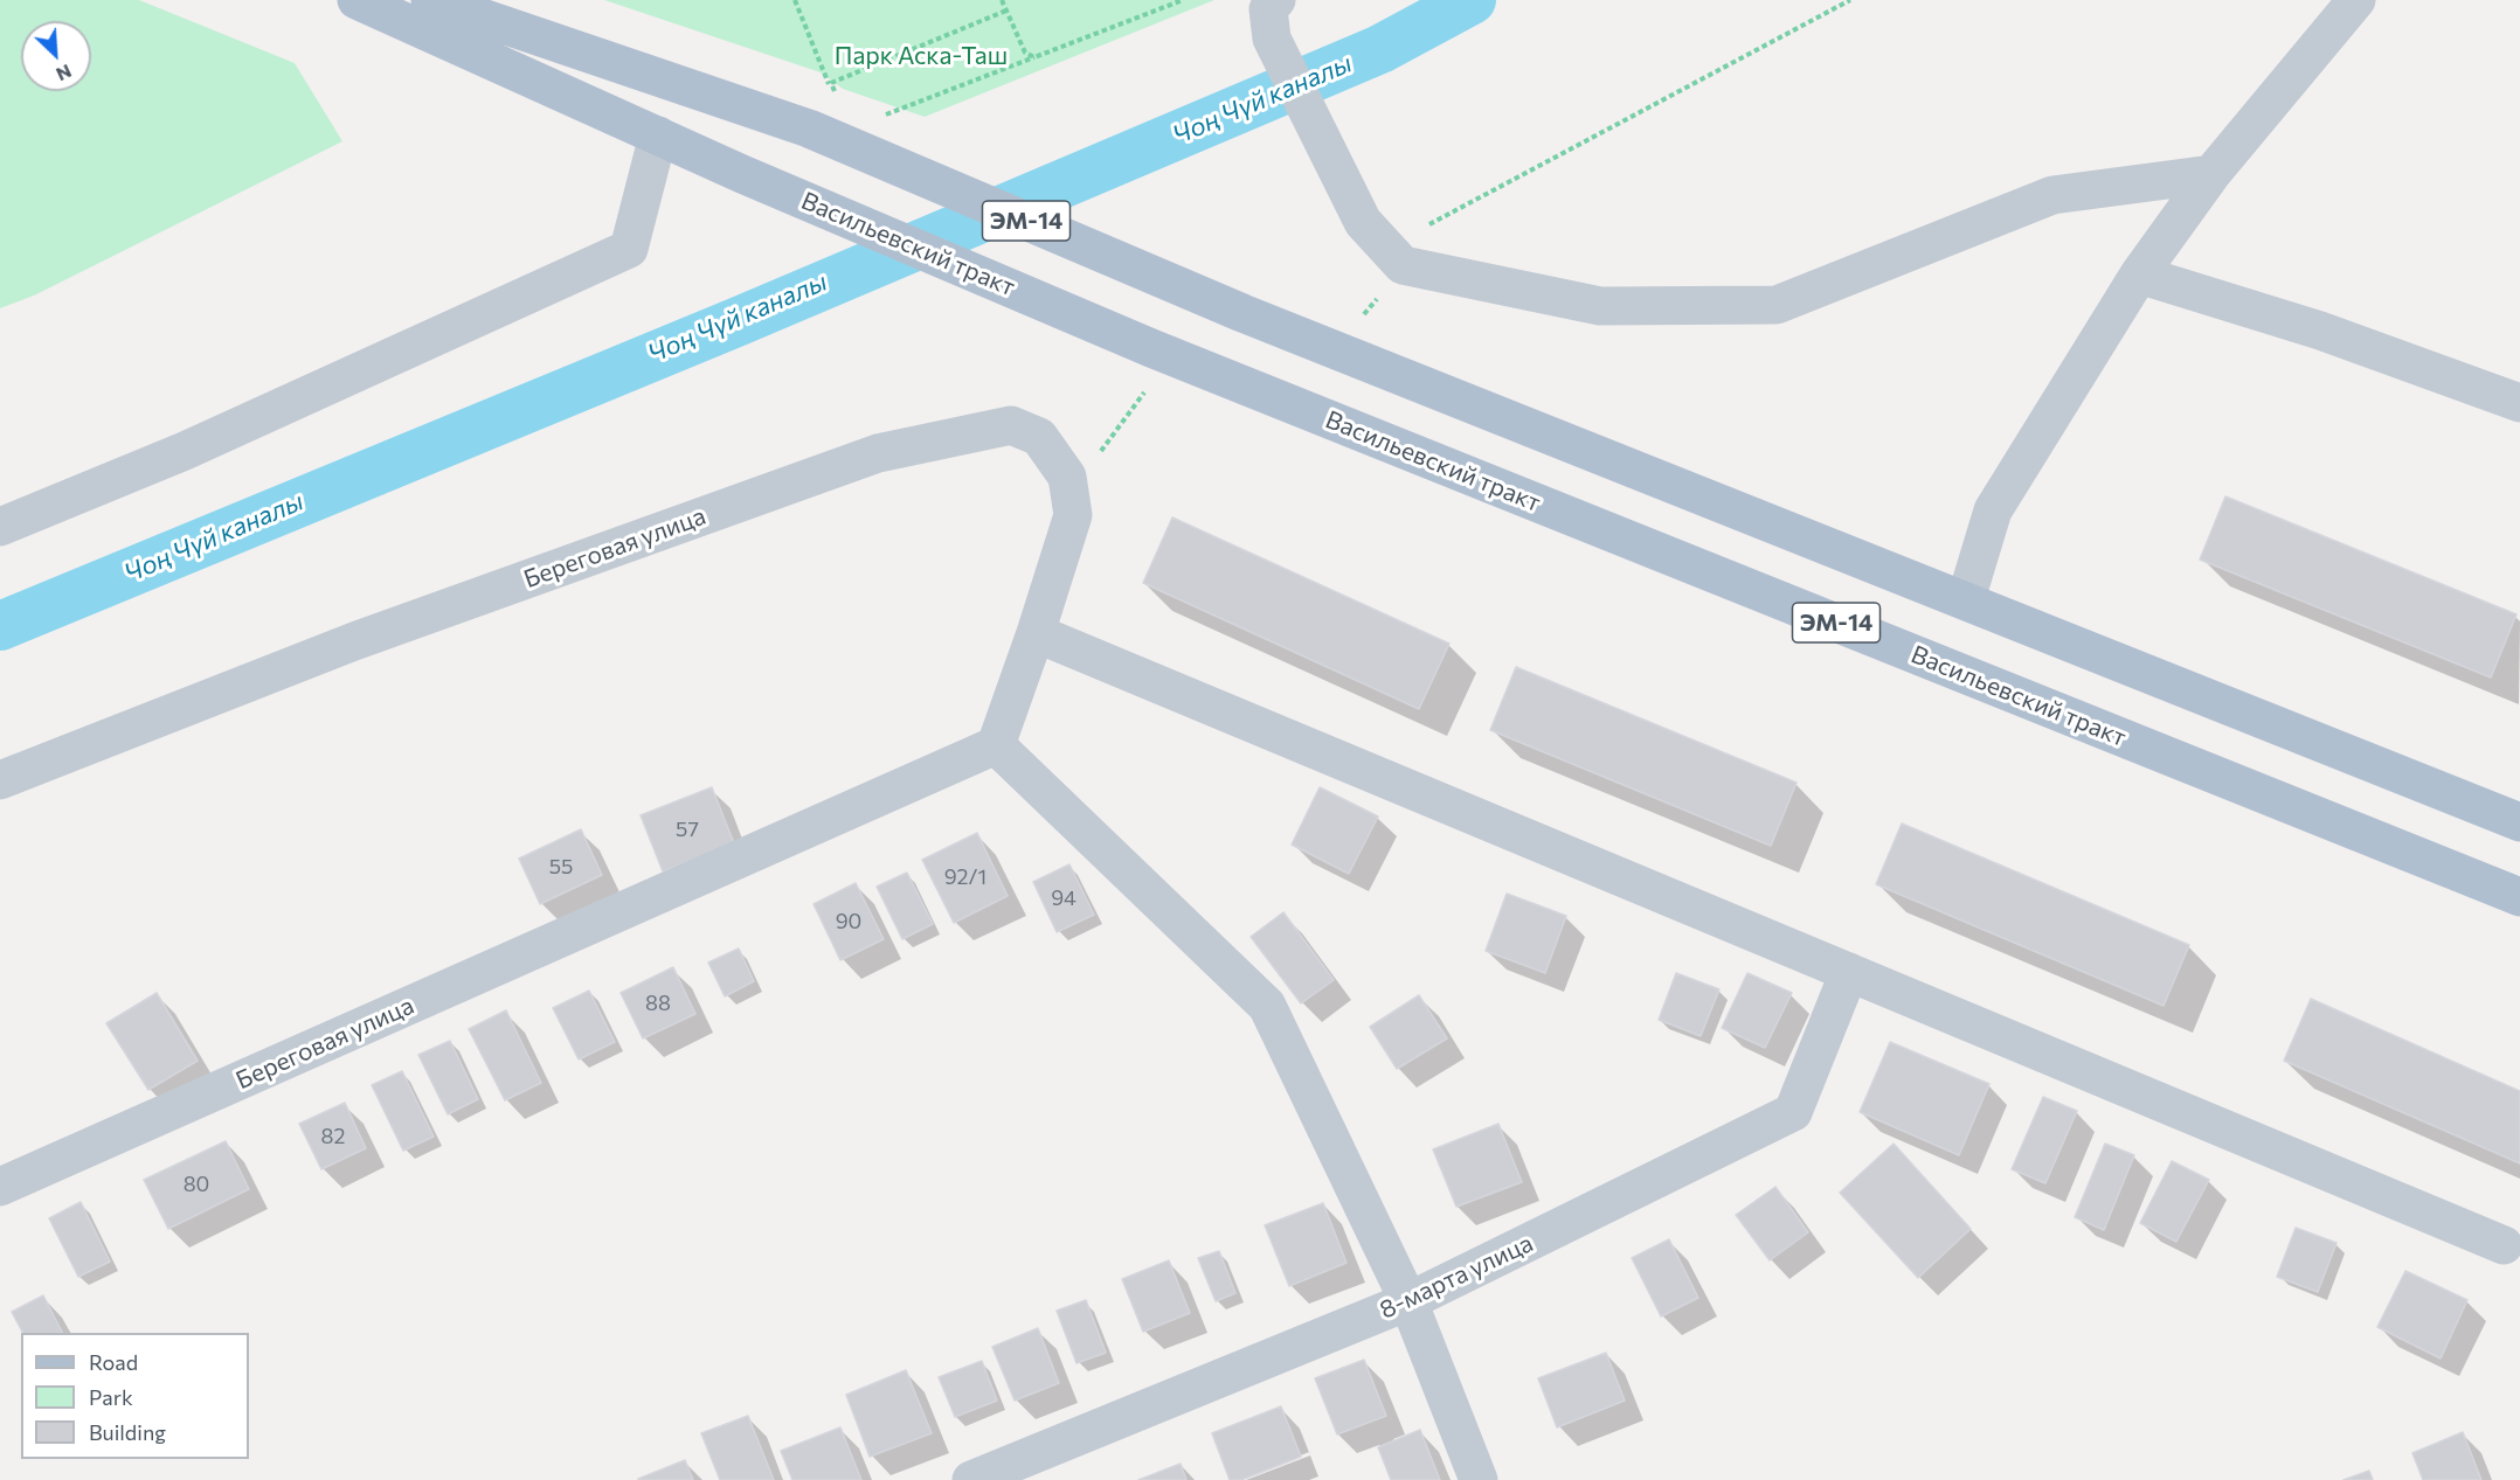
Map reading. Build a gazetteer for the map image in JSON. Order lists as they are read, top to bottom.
{
  "streets": {
    "main road": ["ЭМ-14", "Васильевский тракт"],
    "street": ["Береговая улица", "8-марта улица"]
  },
  "water": ["Чоң Чүй каналы"],
  "parks": ["Парк Аска-Таш"],
  "house_numbers": [
    "57",
    "55",
    "92/1",
    "94",
    "90",
    "88",
    "82",
    "80"
  ],
  "legend": ["Road", "Park", "Building"],
  "north": "bottom right"
}
